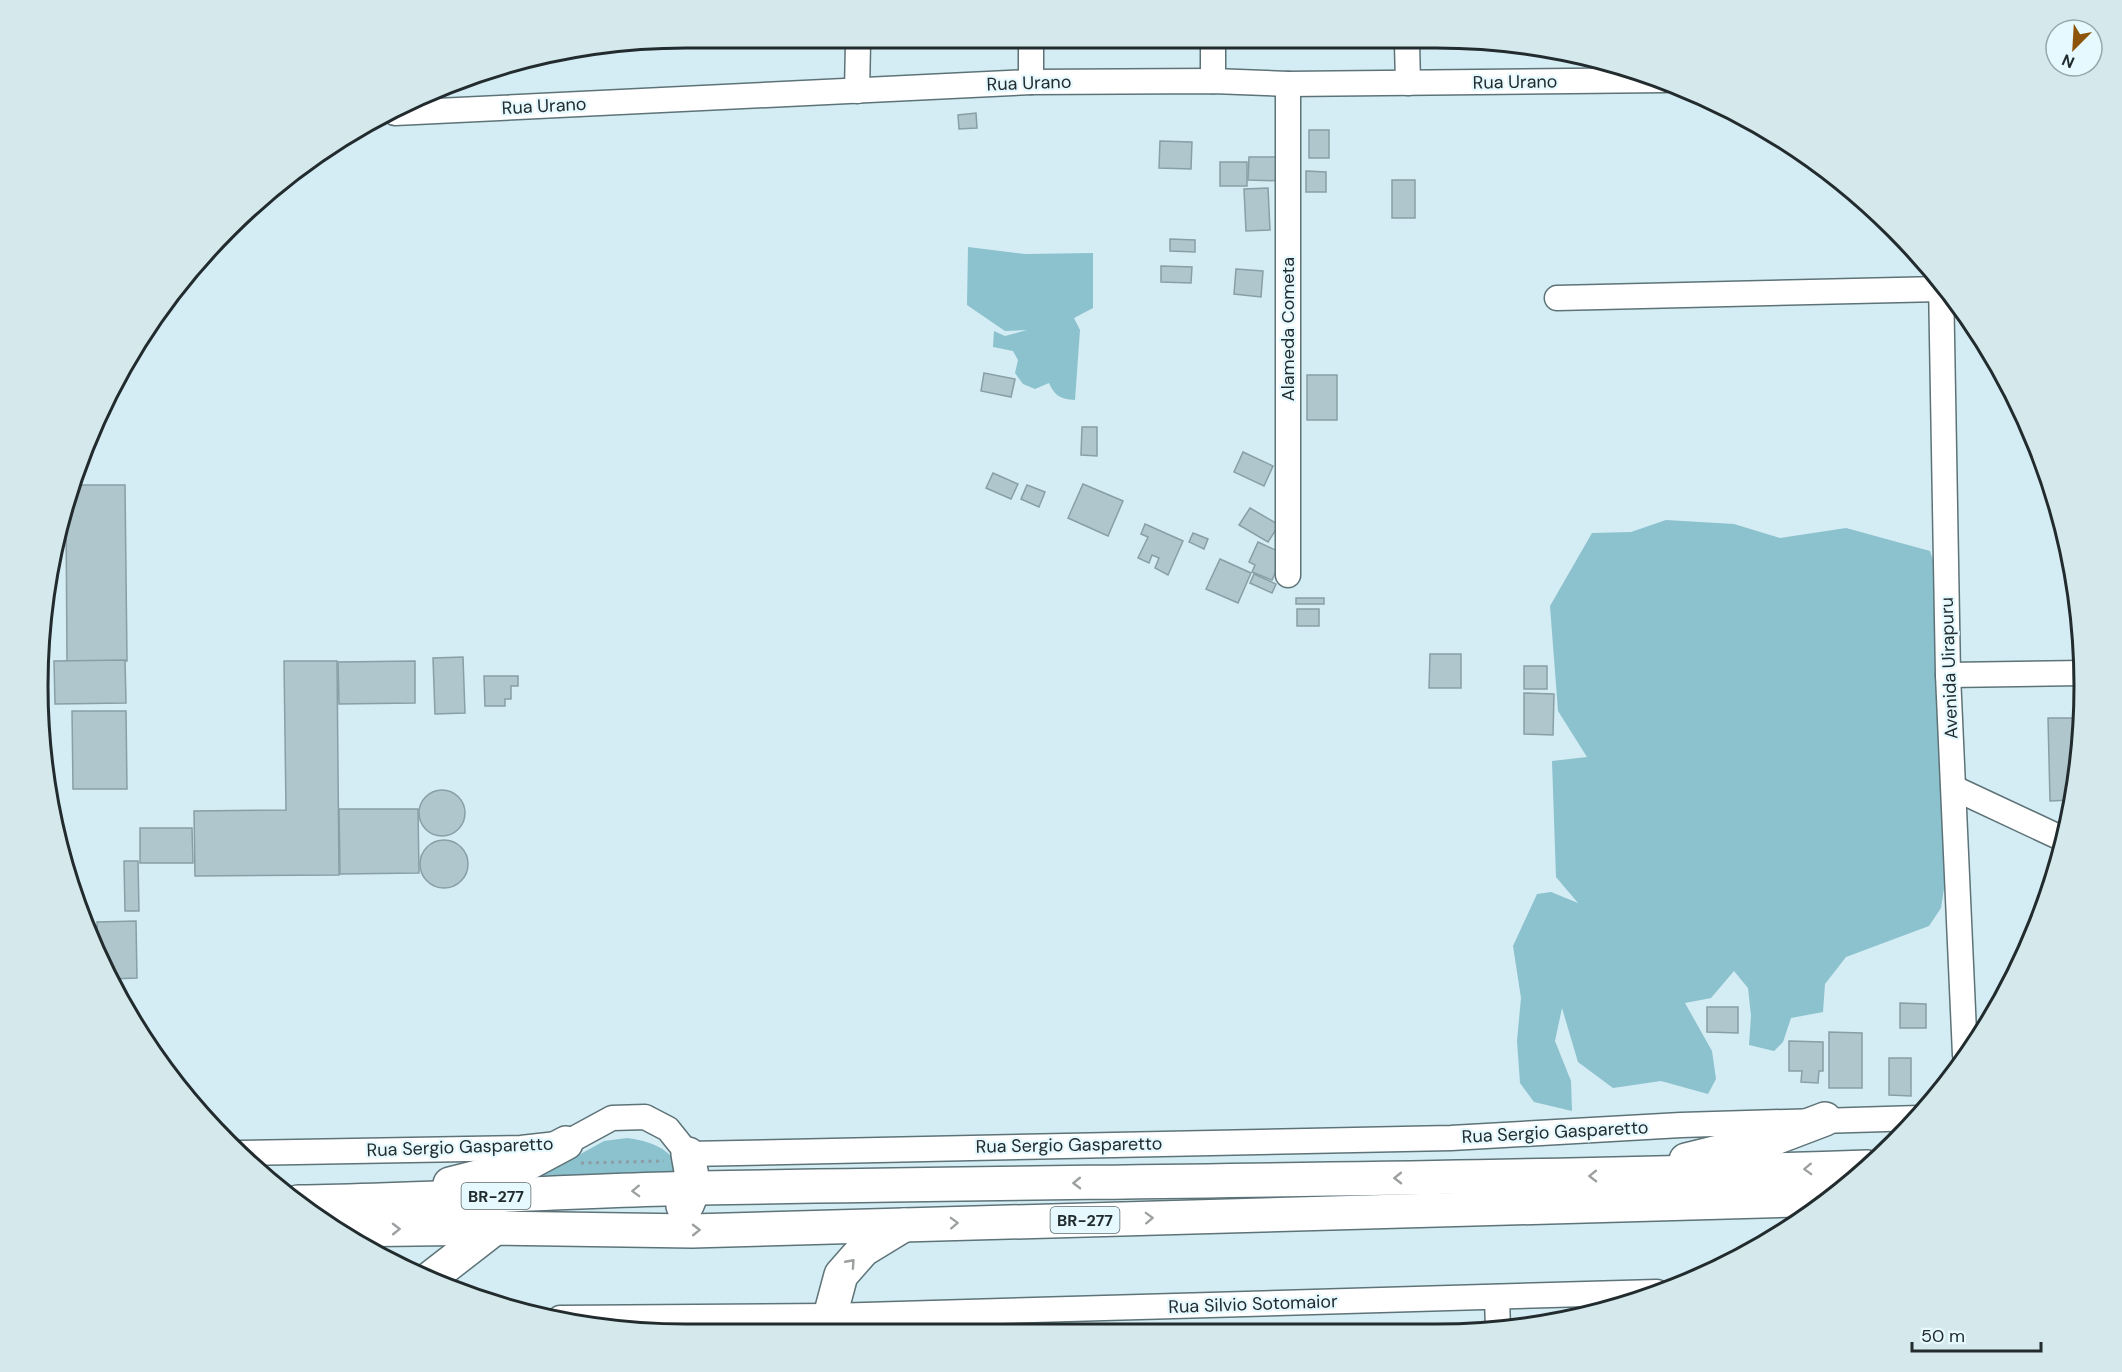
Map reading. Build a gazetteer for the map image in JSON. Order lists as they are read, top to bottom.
{
  "streets": {
    "highway": ["BR-277"],
    "street": [
      "Rua Urano",
      "Alameda Cometa",
      "Avenida Uirapuru",
      "Rua Sergio Gasparetto",
      "Rua Silvio Sotomaior"
    ]
  },
  "crossings": [
    ["Rua Urano", "Alameda Cometa"]
  ],
  "scale_bar": "50 m",
  "north": "bottom left"
}
